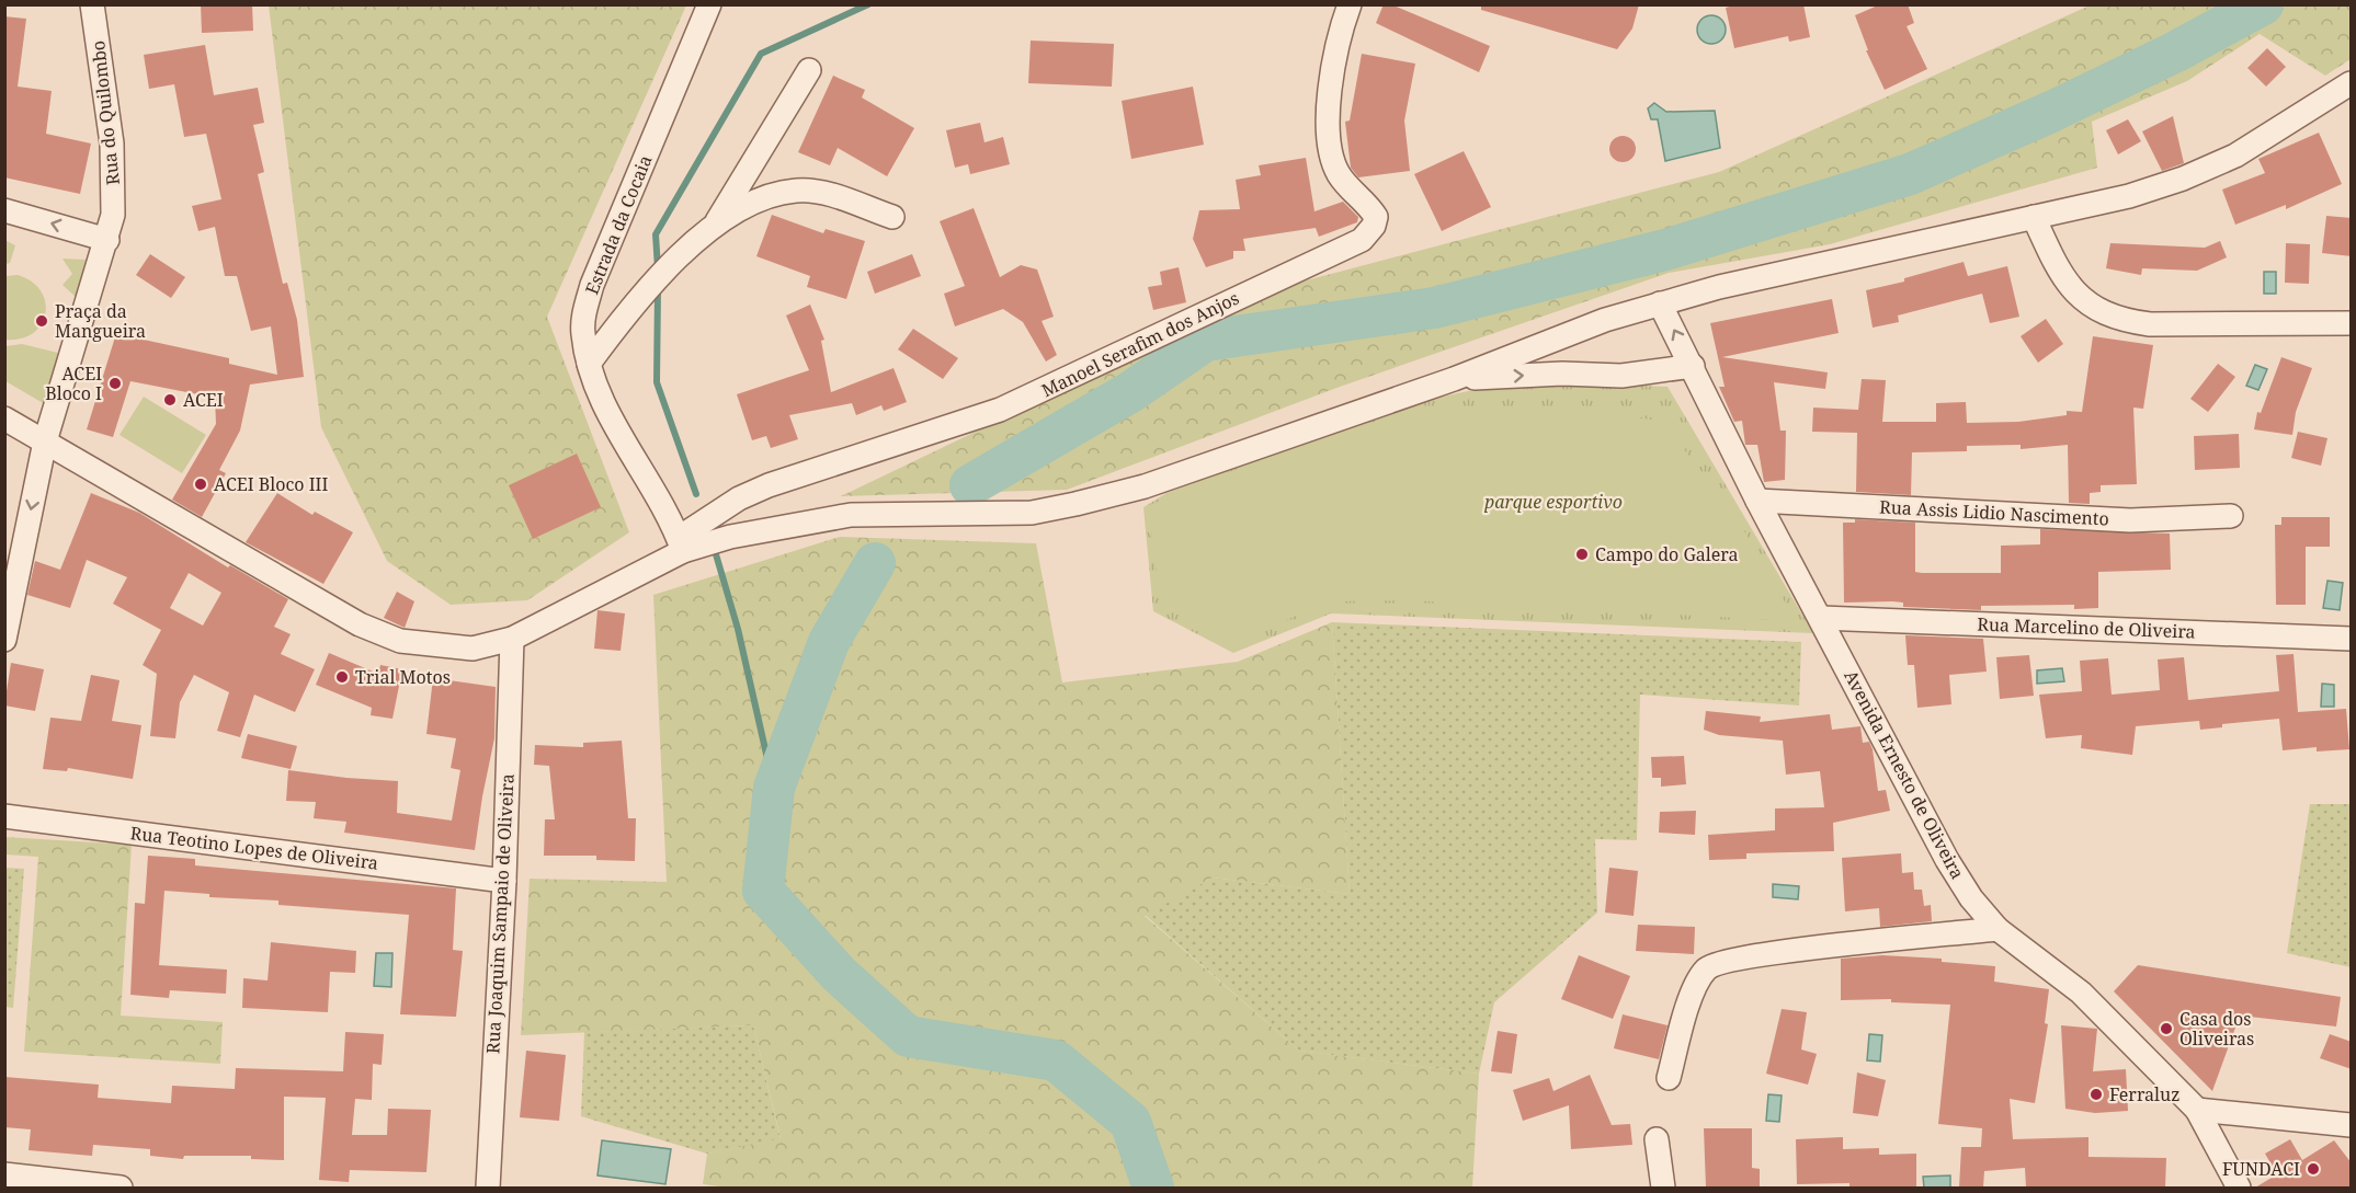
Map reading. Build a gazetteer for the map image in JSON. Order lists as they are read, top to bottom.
{
  "streets": {
    "street": [
      "Rua do Quilombo",
      "Estrada da Cocaia",
      "Manoel Serafim dos Anjos",
      "Rua Assis Lidio Nascimento",
      "Rua Marcelino de Oliveira",
      "Avenida Ernesto de Oliveira",
      "Rua Teotino Lopes de Oliveira",
      "Rua Joaquim Sampaio de Oliveira"
    ]
  },
  "crossings": [
    ["Estrada da Cocaia", "Manoel Serafim dos Anjos"],
    ["Rua Assis Lidio Nascimento", "Avenida Ernesto de Oliveira"],
    ["Rua Marcelino de Oliveira", "Avenida Ernesto de Oliveira"],
    ["Rua Teotino Lopes de Oliveira", "Rua Joaquim Sampaio de Oliveira"]
  ],
  "parks": ["parque esportivo"],
  "places": [
    "Praça da Mangueira",
    "ACEI Bloco I",
    "ACEI",
    "ACEI Bloco III",
    "Campo do Galera",
    "Trial Motos",
    "Casa dos Oliveiras",
    "Ferraluz",
    "FUNDACI"
  ]
}
